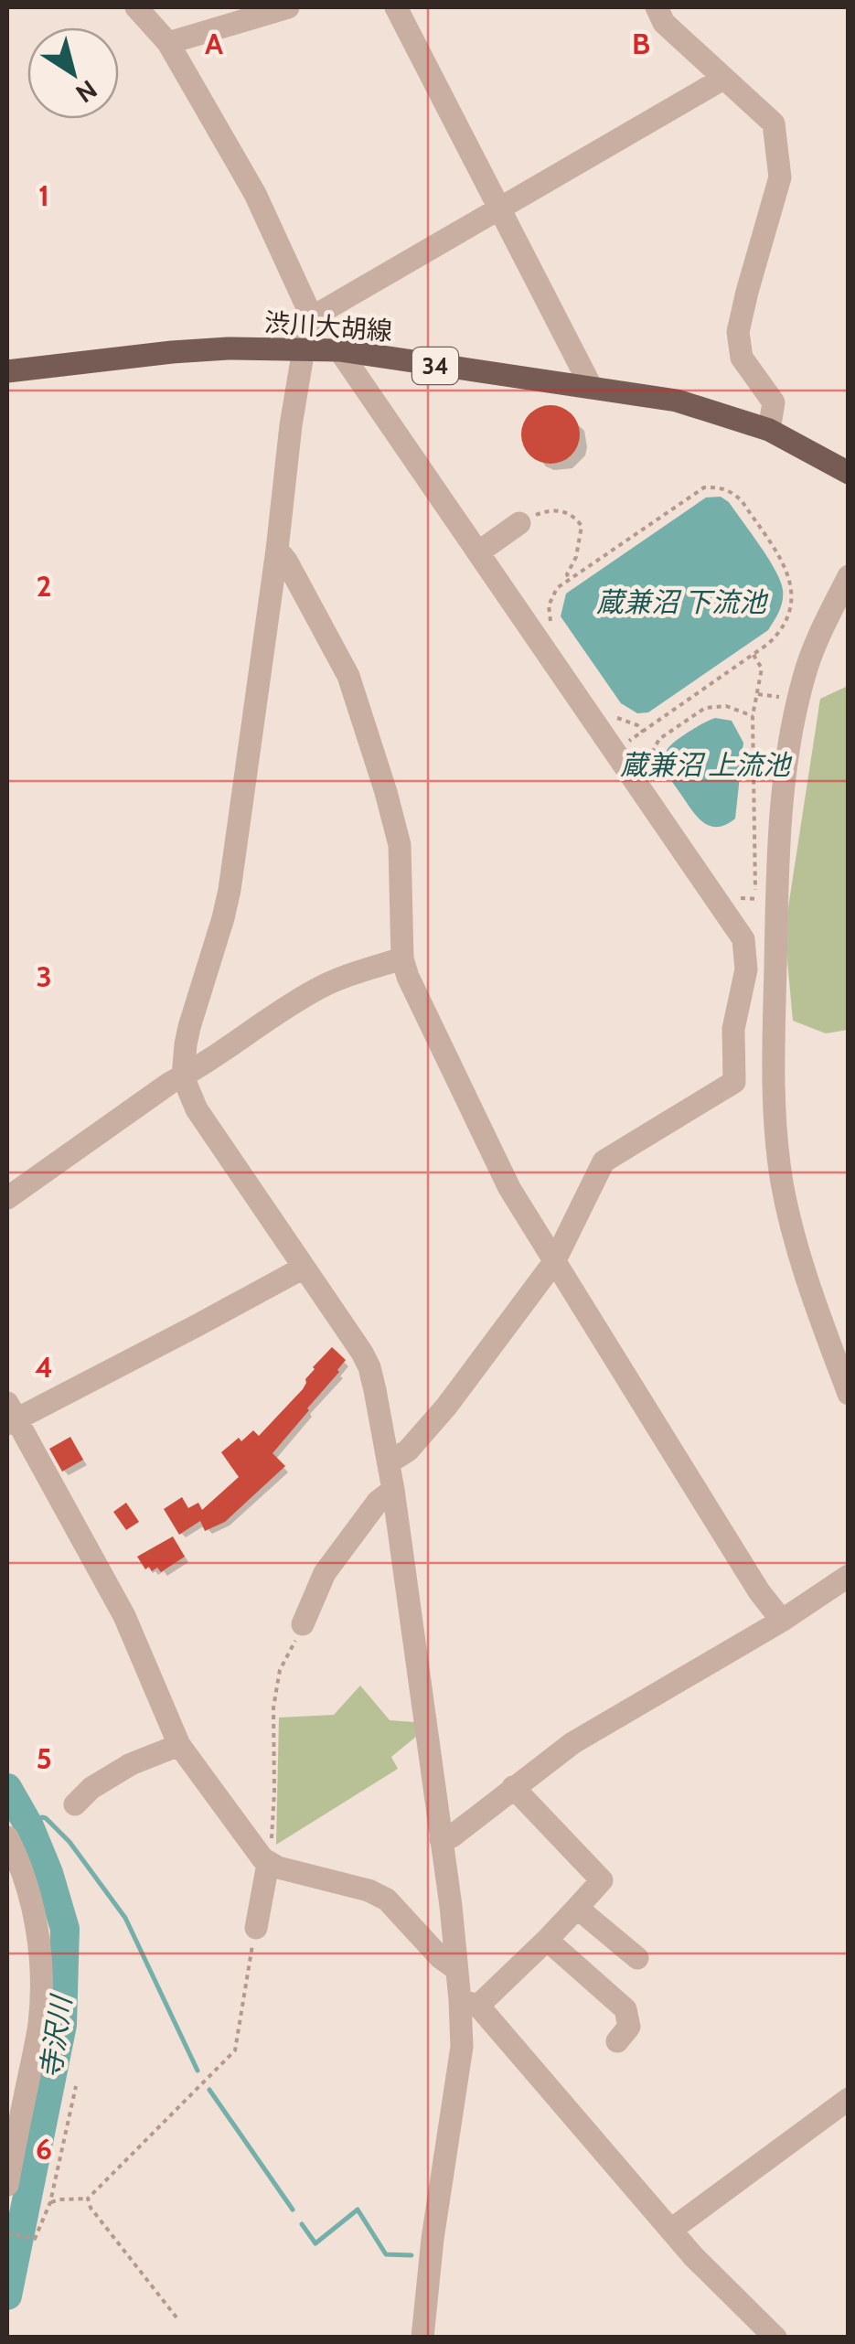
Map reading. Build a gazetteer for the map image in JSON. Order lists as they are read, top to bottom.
{
  "streets": {
    "main road": ["渋川大胡線", "34"]
  },
  "water": ["蔵兼沼 下流池", "蔵兼沼 上流池", "寺沢川"],
  "north": "bottom right",
  "grid": {
    "columns": ["A", "B"],
    "rows": [
      "1",
      "2",
      "3",
      "4",
      "5",
      "6"
    ]
  }
}
